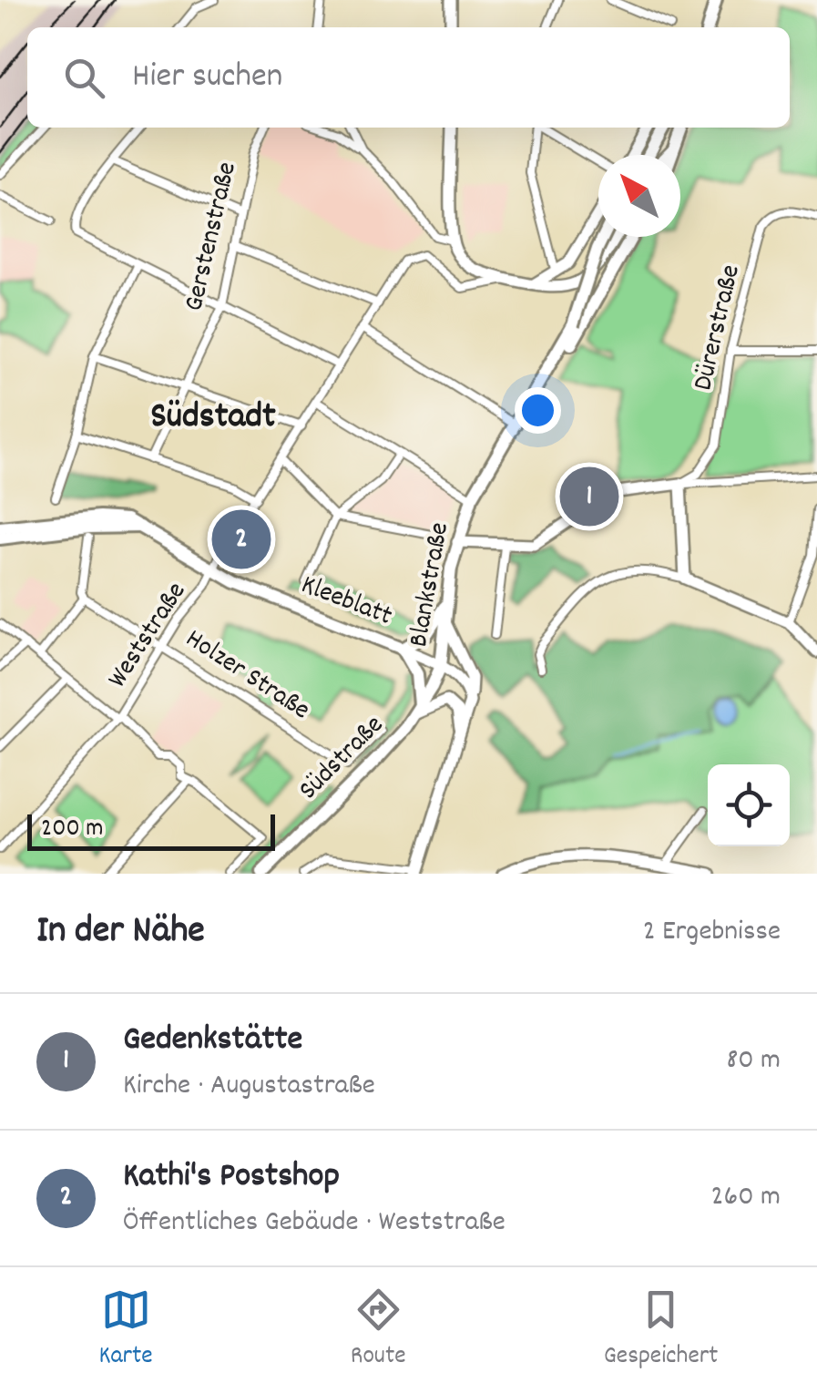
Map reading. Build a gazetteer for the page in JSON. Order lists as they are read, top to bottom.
{
  "streets": {
    "main road": ["Blankstraße", "Kleeblatt", "Südstraße"],
    "street": [
      "Gerstenstraße",
      "Dürerstraße",
      "Weststraße",
      "Holzer Straße"
    ]
  },
  "crossings": [
    ["Blankstraße", "Kleeblatt"],
    ["Blankstraße", "Südstraße"],
    ["Kleeblatt", "Weststraße"],
    ["Kleeblatt", "Südstraße"],
    ["Weststraße", "Holzer Straße"]
  ],
  "districts": ["Südstadt"],
  "scale_bar": "200 m",
  "north": "top left",
  "page": {
    "search": "Hier suchen",
    "pins": ["1", "2"],
    "scale": "200 m",
    "heading": ["In der Nähe", "2 Ergebnisse"],
    "list": [
      {
        "mark": "1",
        "name": "Gedenkstätte",
        "note": "Kirche · Augustastraße",
        "value": "80 m"
      },
      {
        "mark": "2",
        "name": "Kathi's Postshop",
        "note": "Öffentliches Gebäude · Weststraße",
        "value": "260 m"
      }
    ],
    "nav": ["Karte", "Route", "Gespeichert"]
  }
}
